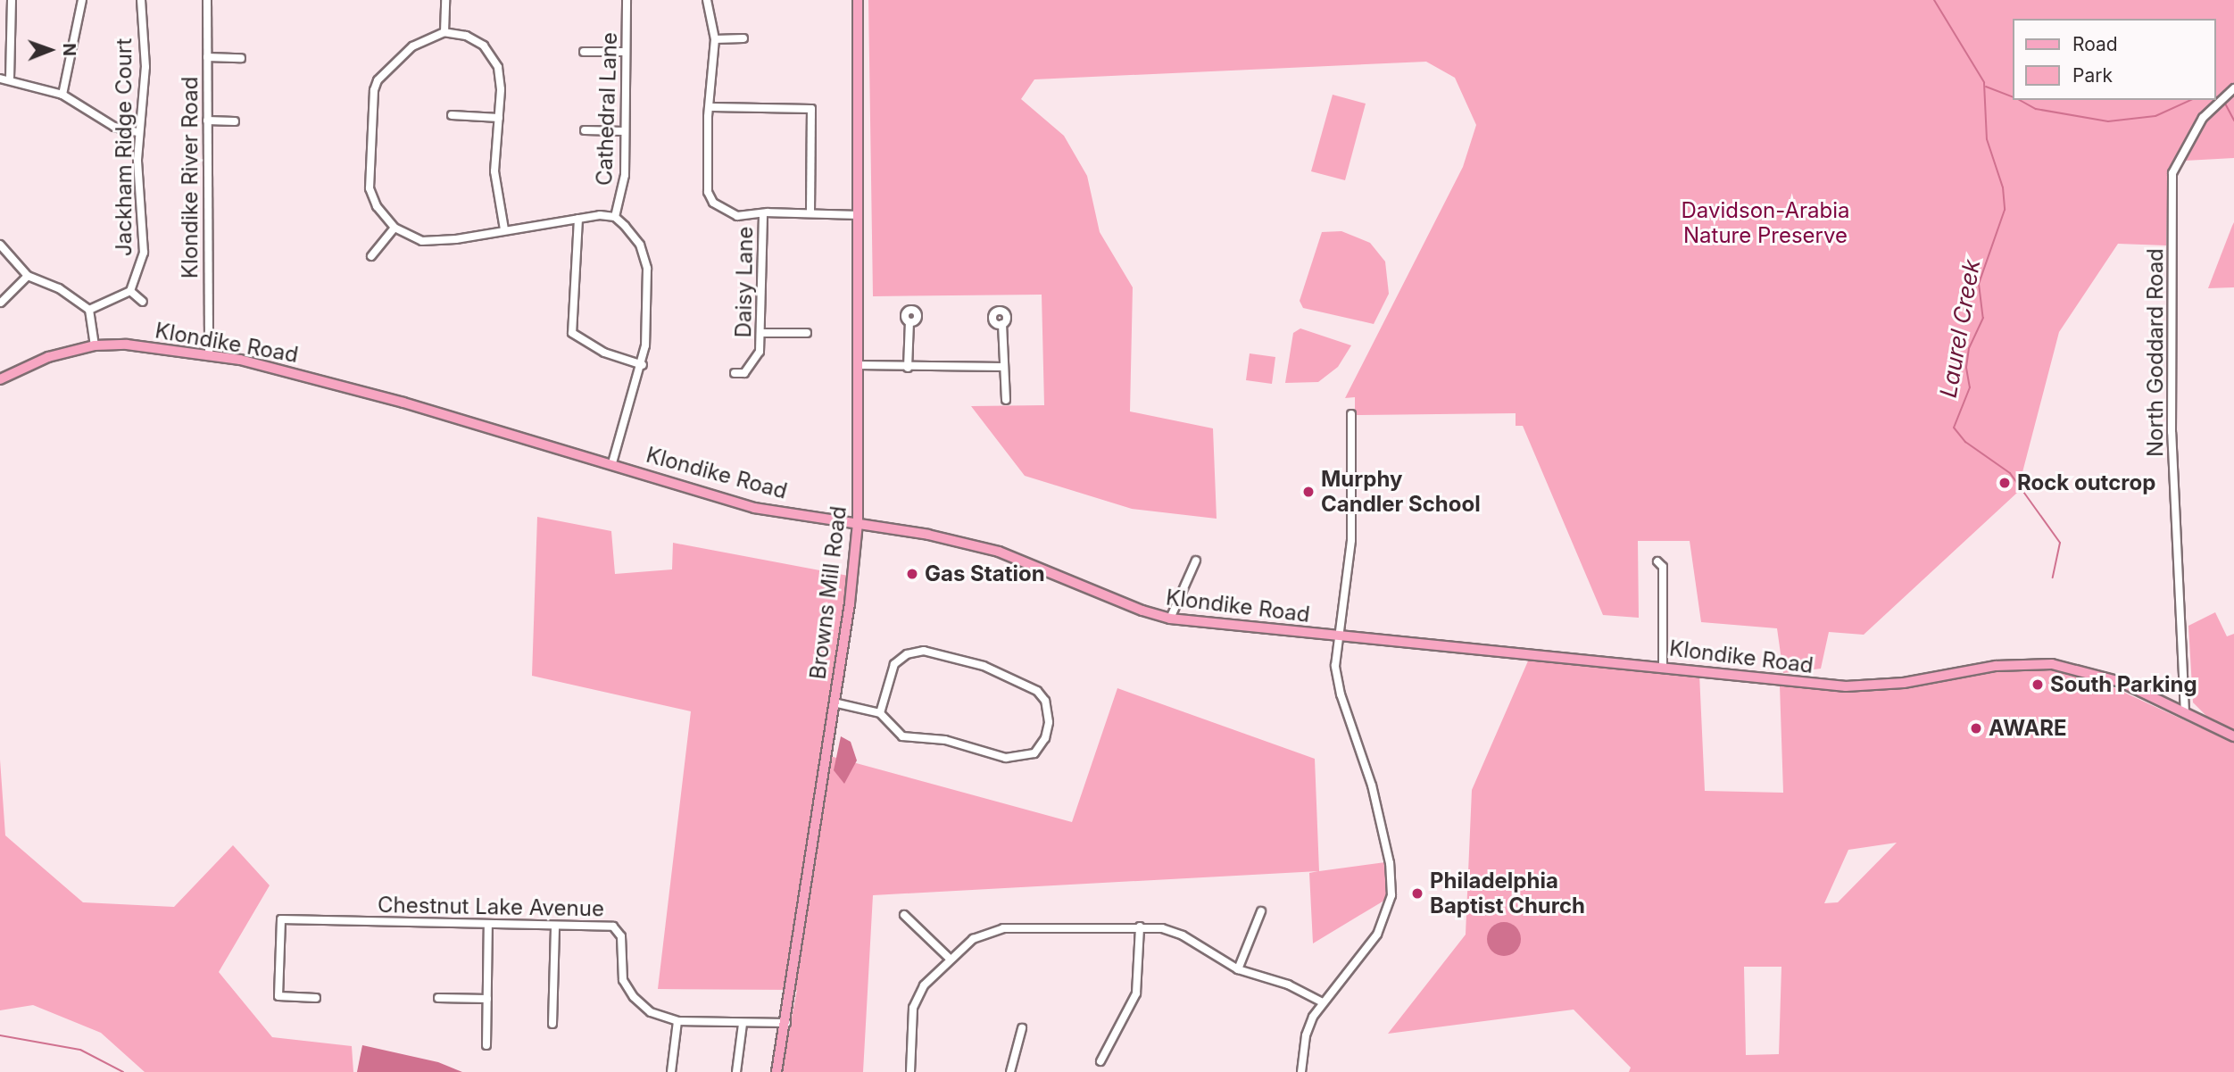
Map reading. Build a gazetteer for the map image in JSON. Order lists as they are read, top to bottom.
{
  "streets": {
    "main road": ["Klondike Road", "Browns Mill Road"],
    "street": [
      "Cathedral Lane",
      "Jackham Ridge Court",
      "Klondike River Road",
      "Daisy Lane",
      "North Goddard Road",
      "Chestnut Lake Avenue"
    ]
  },
  "crossings": [
    ["Klondike River Road", "Klondike Road"],
    ["Klondike Road", "North Goddard Road"],
    ["Klondike Road", "Browns Mill Road"],
    ["Browns Mill Road", "Chestnut Lake Avenue"]
  ],
  "water": ["Laurel Creek"],
  "parks": ["Davidson-Arabia Nature Preserve"],
  "places": [
    "Rock outcrop",
    "Murphy Candler School",
    "Gas Station",
    "South Parking",
    "AWARE",
    "Philadelphia Baptist Church"
  ],
  "legend": ["Road", "Park"],
  "north": "right"
}
